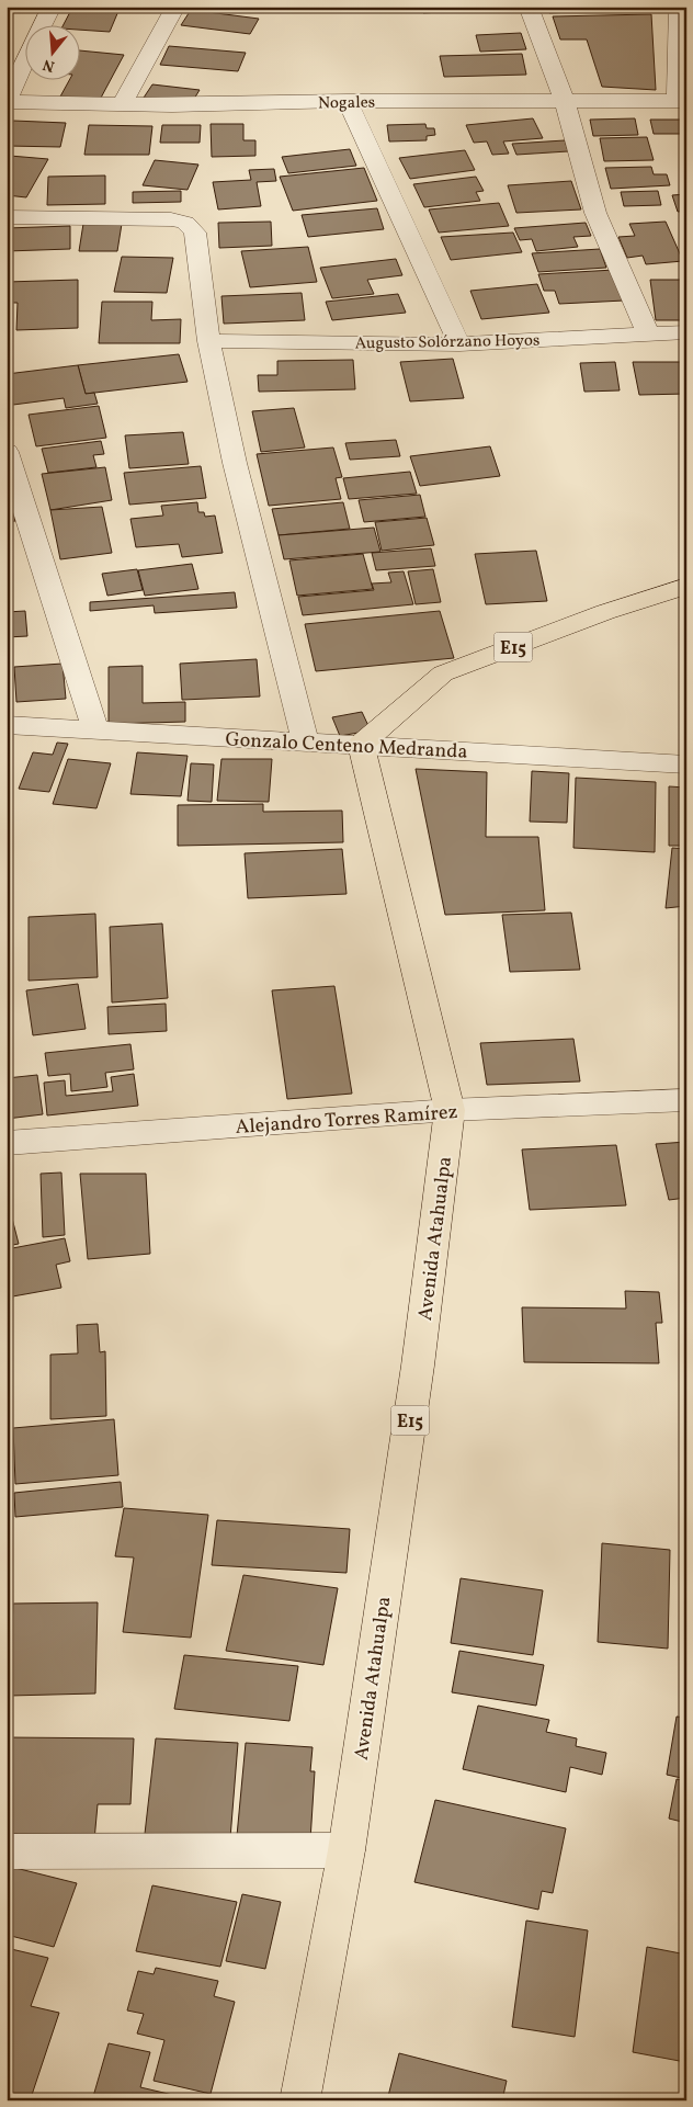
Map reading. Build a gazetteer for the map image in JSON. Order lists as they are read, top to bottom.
{
  "streets": {
    "highway": ["E15", "Avenida Atahualpa"],
    "street": [
      "Nogales",
      "Augusto Solórzano Hoyos",
      "Gonzalo Centeno Medranda",
      "Alejandro Torres Ramírez"
    ]
  },
  "crossings": [
    ["E15", "Gonzalo Centeno Medranda"],
    ["E15", "Avenida Atahualpa"],
    ["Gonzalo Centeno Medranda", "Avenida Atahualpa"],
    ["Alejandro Torres Ramírez", "Avenida Atahualpa"]
  ],
  "north": "bottom"
}
